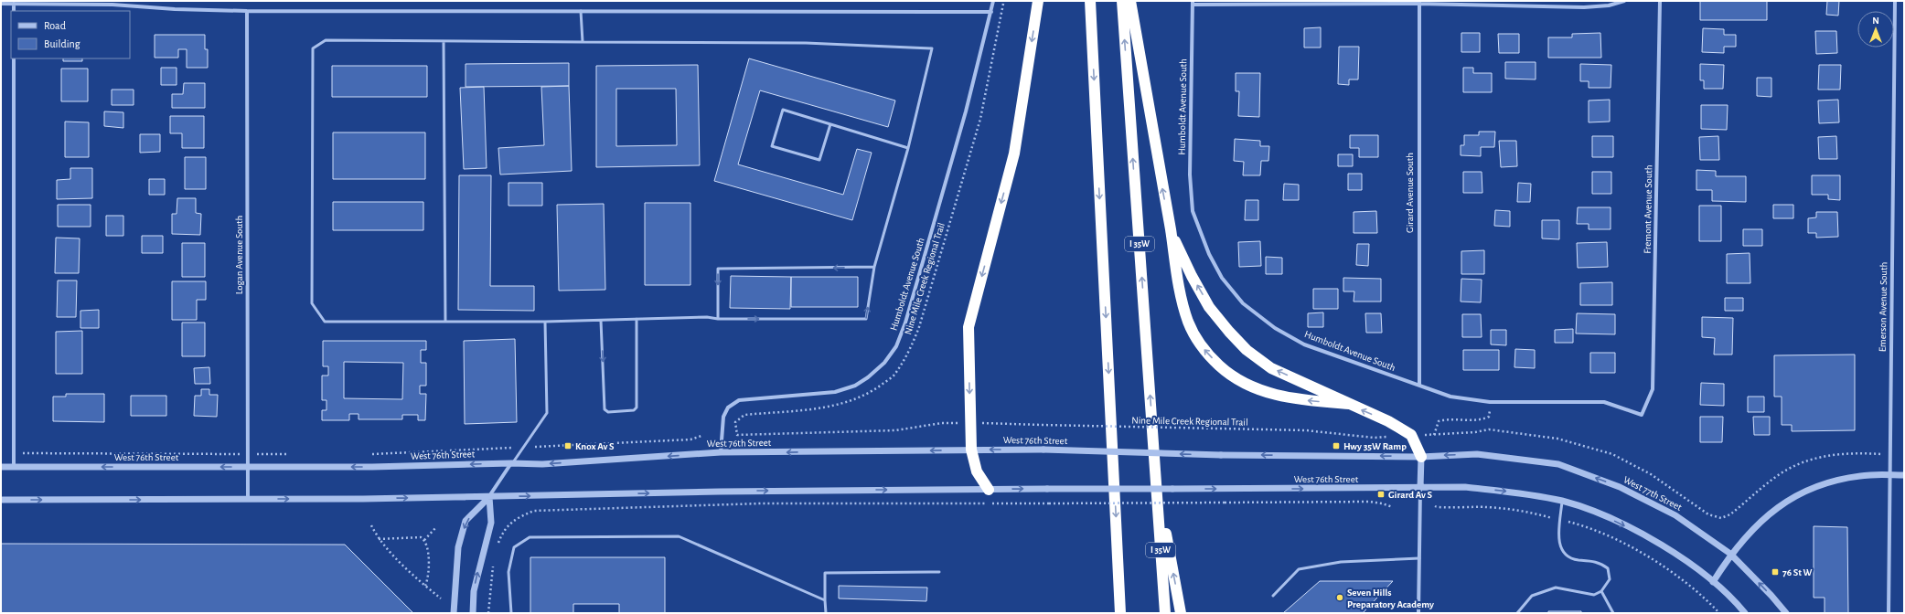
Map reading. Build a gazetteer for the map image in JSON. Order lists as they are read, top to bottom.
{
  "streets": {
    "highway": ["I 35W"],
    "street": [
      "Humboldt Avenue South",
      "Girard Avenue South",
      "Fremont Avenue South",
      "Logan Avenue South",
      "Emerson Avenue South",
      "West 76th Street",
      "West 77th Street"
    ],
    "path": ["Nine Mile Creek Regional Trail"]
  },
  "crossings": [
    ["Humboldt Avenue South", "Girard Avenue South"],
    ["Humboldt Avenue South", "Fremont Avenue South"],
    ["Humboldt Avenue South", "West 76th Street"],
    ["Logan Avenue South", "West 76th Street"],
    ["West 76th Street", "West 77th Street"]
  ],
  "places": {
    "transit": [
      "Knox Av S",
      "Hwy 35W Ramp",
      "Girard Av S",
      "76 St W"
    ],
    "other": ["Seven Hills Preparatory Academy"]
  },
  "legend": ["Road", "Building"],
  "north": "top"
}
